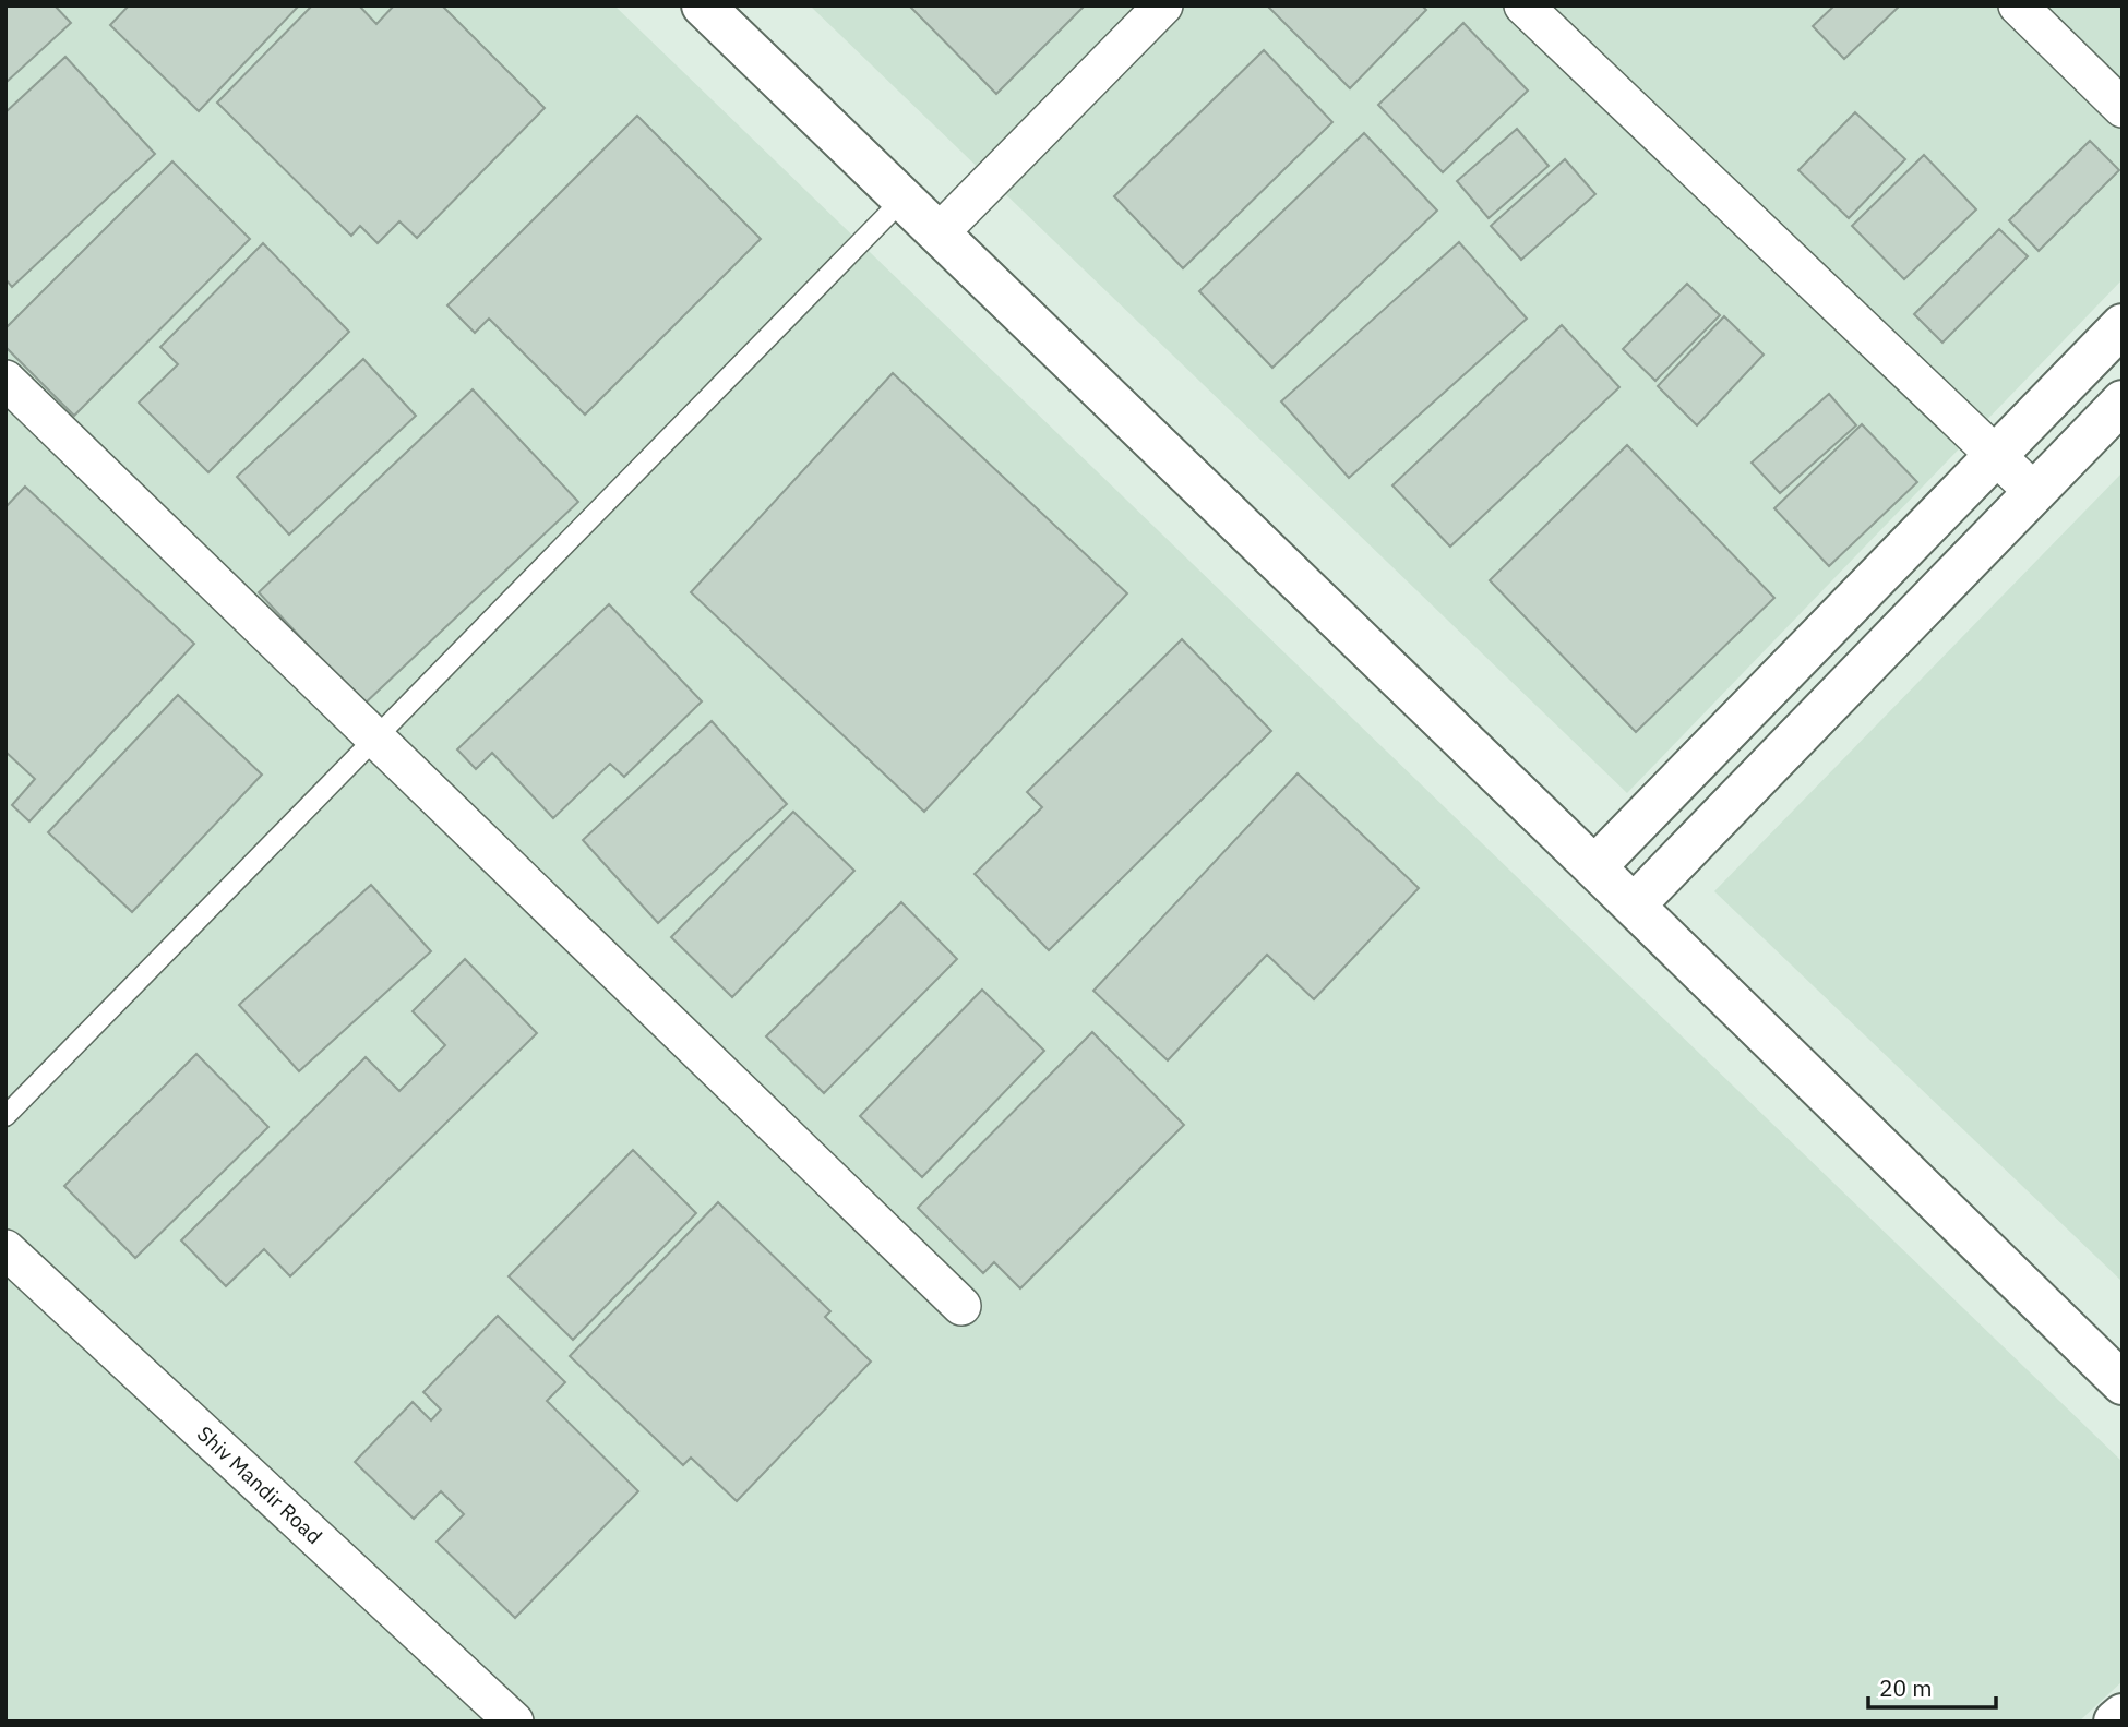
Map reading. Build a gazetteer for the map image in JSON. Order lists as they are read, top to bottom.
{
  "streets": {
    "street": ["Shiv Mandir Road"]
  },
  "scale_bar": "20 m"
}
